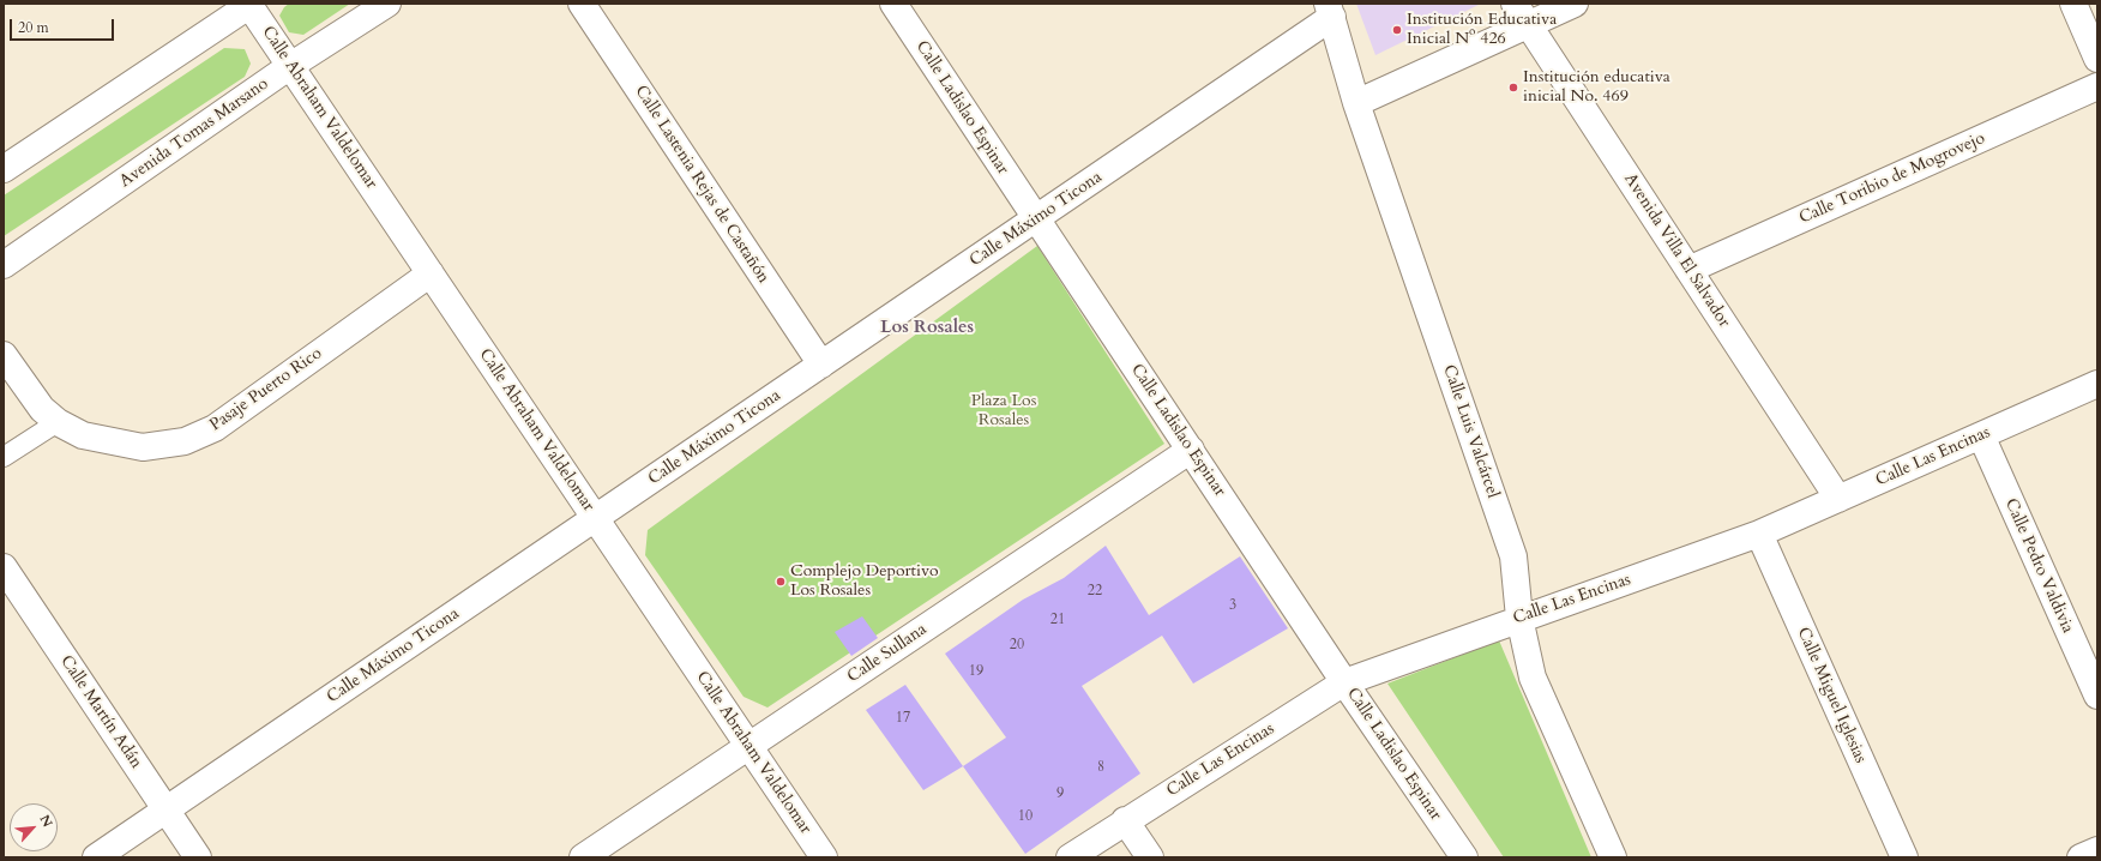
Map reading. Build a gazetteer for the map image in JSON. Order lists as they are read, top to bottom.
{
  "streets": {
    "street": [
      "Calle Abraham Valdelomar",
      "Calle Ladislao Espinar",
      "Avenida Tomas Marsano",
      "Calle Toribio de Mogrovejo",
      "Calle Lastenia Rejas de Castañón",
      "Calle Máximo Ticona",
      "Avenida Villa El Salvador",
      "Pasaje Puerto Rico",
      "Calle Luis Valcárcel",
      "Calle Las Encinas",
      "Calle Pedro Valdivia",
      "Calle Sullana",
      "Calle Miguel Iglesias",
      "Calle Martín Adán"
    ]
  },
  "crossings": [
    ["Calle Abraham Valdelomar", "Avenida Tomas Marsano"],
    ["Calle Abraham Valdelomar", "Calle Máximo Ticona"],
    ["Calle Abraham Valdelomar", "Pasaje Puerto Rico"],
    ["Calle Abraham Valdelomar", "Calle Sullana"],
    ["Calle Ladislao Espinar", "Calle Máximo Ticona"],
    ["Calle Ladislao Espinar", "Calle Las Encinas"],
    ["Calle Ladislao Espinar", "Calle Sullana"],
    ["Calle Toribio de Mogrovejo", "Avenida Villa El Salvador"],
    ["Calle Lastenia Rejas de Castañón", "Calle Máximo Ticona"],
    ["Calle Máximo Ticona", "Calle Luis Valcárcel"],
    ["Calle Máximo Ticona", "Calle Martín Adán"],
    ["Avenida Villa El Salvador", "Calle Las Encinas"],
    ["Calle Luis Valcárcel", "Calle Las Encinas"],
    ["Calle Las Encinas", "Calle Pedro Valdivia"],
    ["Calle Las Encinas", "Calle Miguel Iglesias"]
  ],
  "districts": ["Los Rosales"],
  "parks": ["Plaza Los Rosales"],
  "places": ["Institución Educativa Inicial Nº 426", "Institución educativa inicial No. 469", "Complejo Deportivo Los Rosales"],
  "house_numbers": [
    "22",
    "3",
    "21",
    "20",
    "19",
    "17",
    "8",
    "9",
    "10"
  ],
  "scale_bar": "20 m",
  "north": "top right"
}
